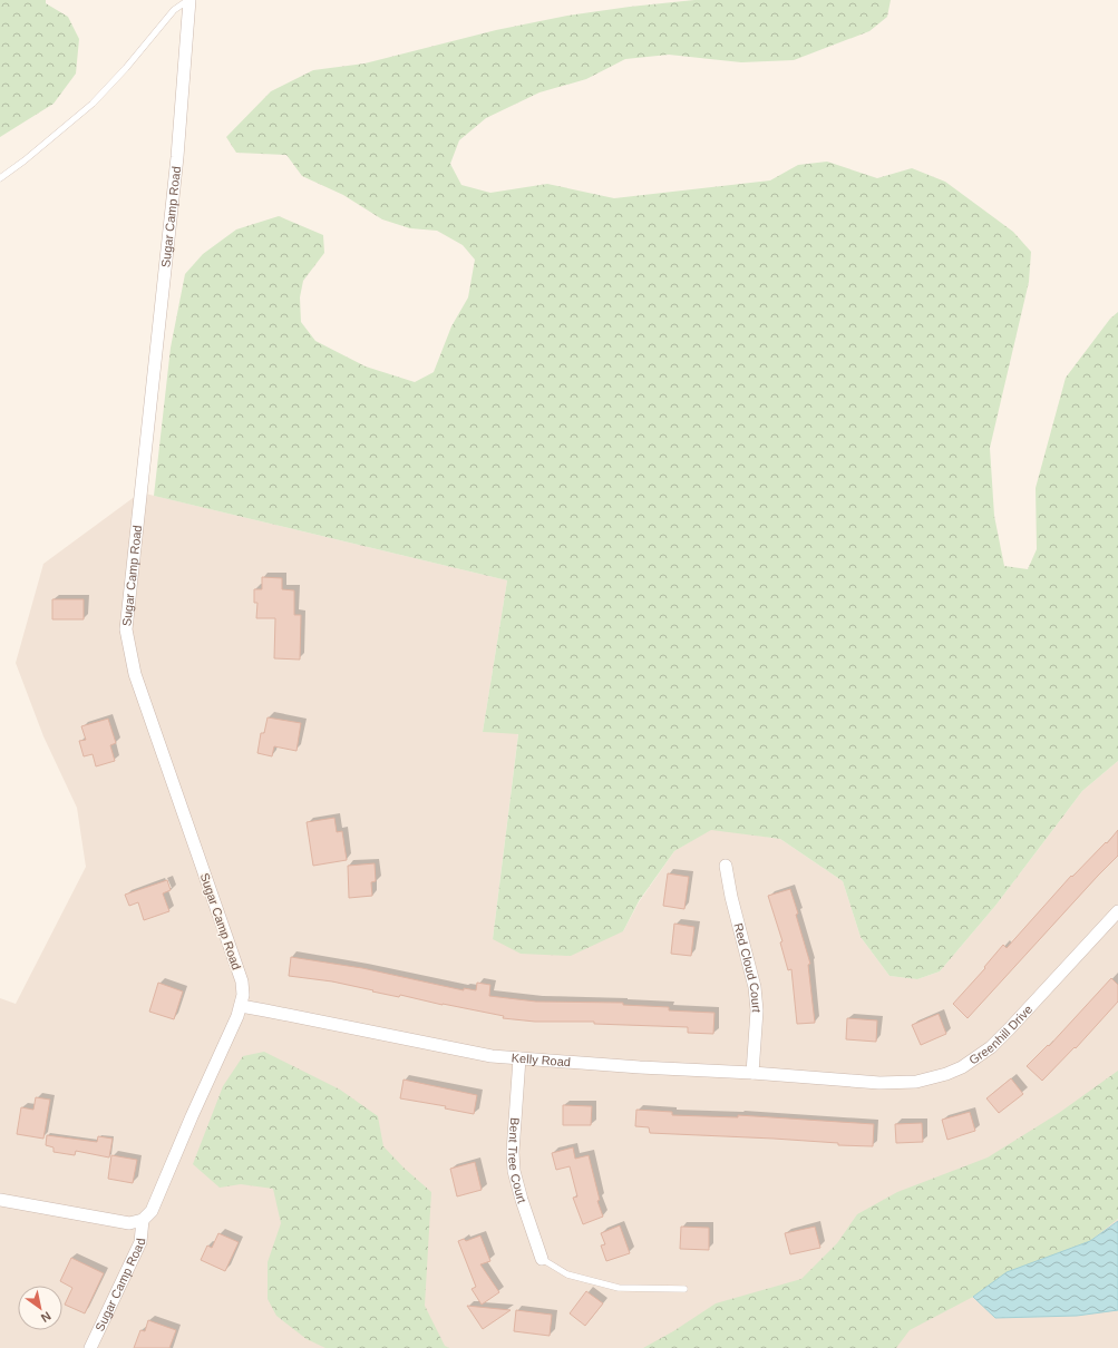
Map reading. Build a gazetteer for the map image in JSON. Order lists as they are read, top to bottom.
{
  "streets": {
    "street": [
      "Sugar Camp Road",
      "Red Cloud Court",
      "Greenhill Drive",
      "Kelly Road",
      "Bent Tree Court"
    ]
  },
  "crossings": [
    ["Sugar Camp Road", "Kelly Road"],
    ["Red Cloud Court", "Kelly Road"],
    ["Greenhill Drive", "Kelly Road"],
    ["Kelly Road", "Bent Tree Court"]
  ],
  "north": "bottom right"
}
